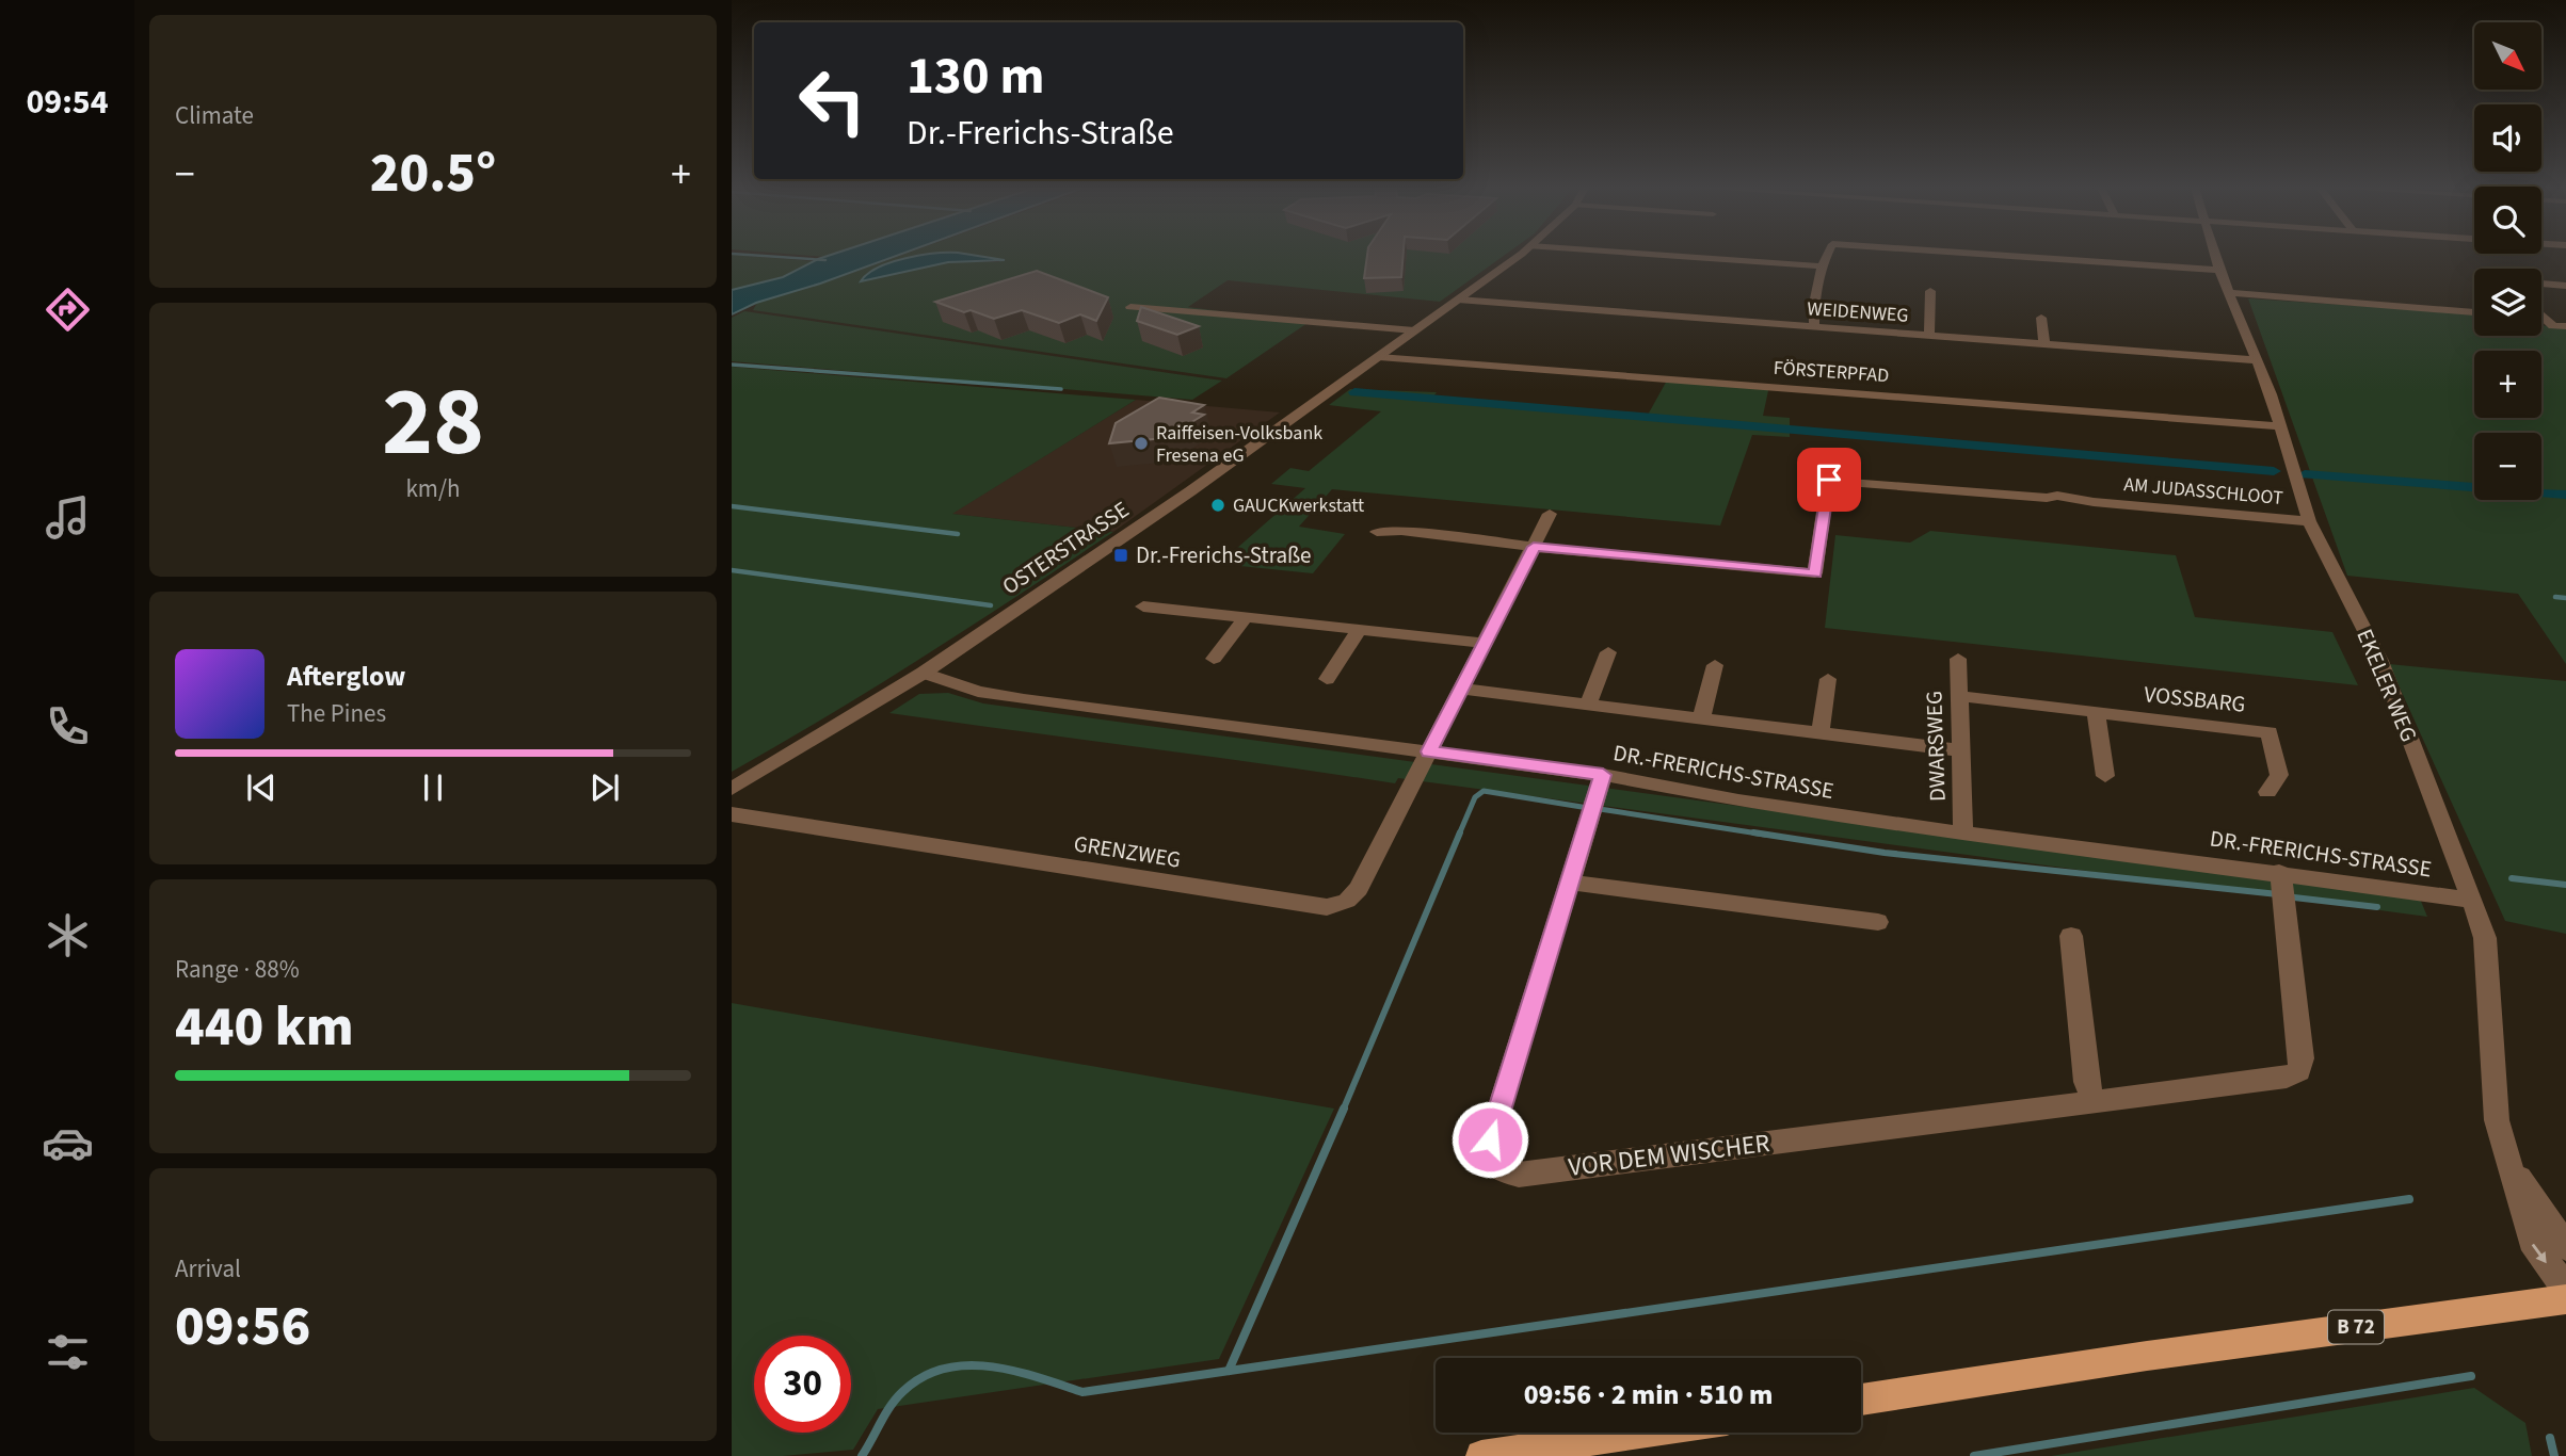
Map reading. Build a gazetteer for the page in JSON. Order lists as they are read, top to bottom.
{
  "streets": {
    "main road": ["B 72"],
    "street": [
      "WEIDENWEG",
      "FÖRSTERPFAD",
      "AM JUDASSCHLOOT",
      "OSTERSTRASSE",
      "EKELER WEG",
      "VOSSBARG",
      "DWARSWEG",
      "DR.-FRERICHS-STRASSE",
      "GRENZWEG",
      "VOR DEM WISCHER"
    ]
  },
  "crossings": [
    ["WEIDENWEG", "OSTERSTRASSE"],
    ["WEIDENWEG", "EKELER WEG"],
    ["FÖRSTERPFAD", "OSTERSTRASSE"],
    ["FÖRSTERPFAD", "EKELER WEG"],
    ["AM JUDASSCHLOOT", "EKELER WEG"],
    ["OSTERSTRASSE", "DR.-FRERICHS-STRASSE"],
    ["EKELER WEG", "DR.-FRERICHS-STRASSE"],
    ["VOSSBARG", "DWARSWEG"],
    ["DWARSWEG", "DR.-FRERICHS-STRASSE"],
    ["DR.-FRERICHS-STRASSE", "GRENZWEG"],
    ["DR.-FRERICHS-STRASSE", "VOR DEM WISCHER"]
  ],
  "places": {
    "other": ["Raiffeisen-Volksbank Fresena eG", "GAUCKwerkstatt"],
    "transit": ["Dr.-Frerichs-Straße"]
  },
  "north": "bottom right",
  "page": {
    "tabs": "09:54",
    "tile": [
      "Climate",
      ["28", "km/h"],
      ["Range · 88%", "440 km"],
      ["Arrival", "09:56"]
    ],
    "map_buttons": ["+", "−"],
    "turn": ["130 m", "Dr.-Frerichs-Straße"],
    "heat": ["−", "20.5°", "+"],
    "song": ["Afterglow", "The Pines"],
    "limit": "30",
    "trip": "09:56 · 2 min · 510 m"
  }
}
